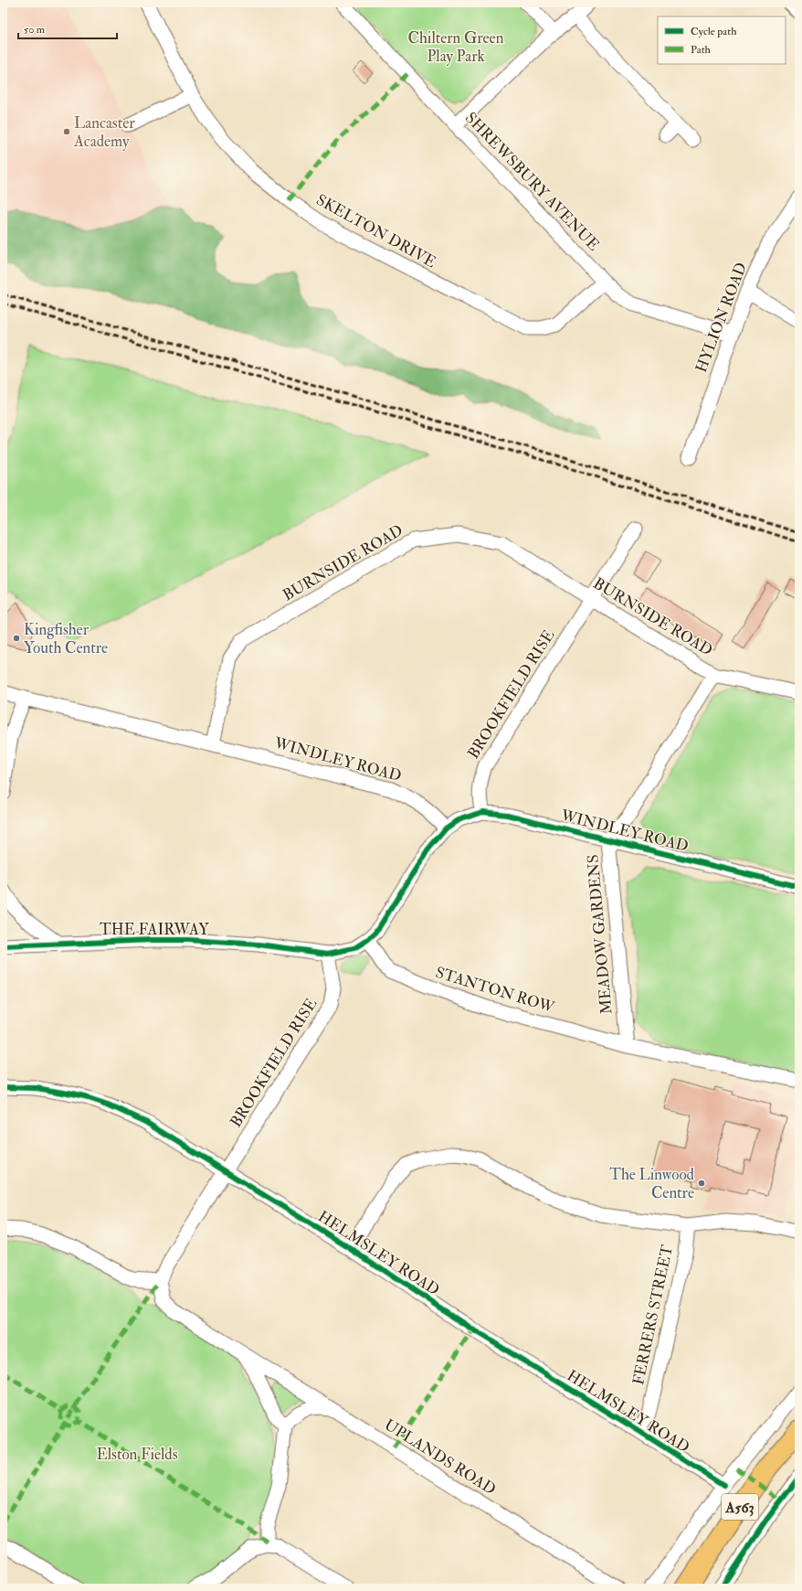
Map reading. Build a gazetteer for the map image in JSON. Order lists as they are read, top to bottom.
{
  "streets": {
    "highway": ["A563"],
    "street": [
      "SHREWSBURY AVENUE",
      "SKELTON DRIVE",
      "HYLION ROAD",
      "BURNSIDE ROAD",
      "BROOKFIELD RISE",
      "WINDLEY ROAD",
      "THE FAIRWAY",
      "MEADOW GARDENS",
      "STANTON ROW",
      "HELMSLEY ROAD",
      "FERRERS STREET",
      "UPLANDS ROAD"
    ]
  },
  "crossings": [
    ["SHREWSBURY AVENUE", "SKELTON DRIVE"],
    ["SHREWSBURY AVENUE", "HYLION ROAD"],
    ["BURNSIDE ROAD", "BROOKFIELD RISE"],
    ["BURNSIDE ROAD", "WINDLEY ROAD"],
    ["BURNSIDE ROAD", "MEADOW GARDENS"],
    ["BROOKFIELD RISE", "WINDLEY ROAD"],
    ["BROOKFIELD RISE", "THE FAIRWAY"],
    ["BROOKFIELD RISE", "HELMSLEY ROAD"],
    ["WINDLEY ROAD", "MEADOW GARDENS"],
    ["MEADOW GARDENS", "STANTON ROW"],
    ["HELMSLEY ROAD", "FERRERS STREET"]
  ],
  "parks": ["Chiltern Green Play Park", "Elston Fields"],
  "places": ["Lancaster Academy", "Kingfisher Youth Centre", "The Linwood Centre"],
  "legend": ["Cycle path", "Path"],
  "scale_bar": "50 m"
}
